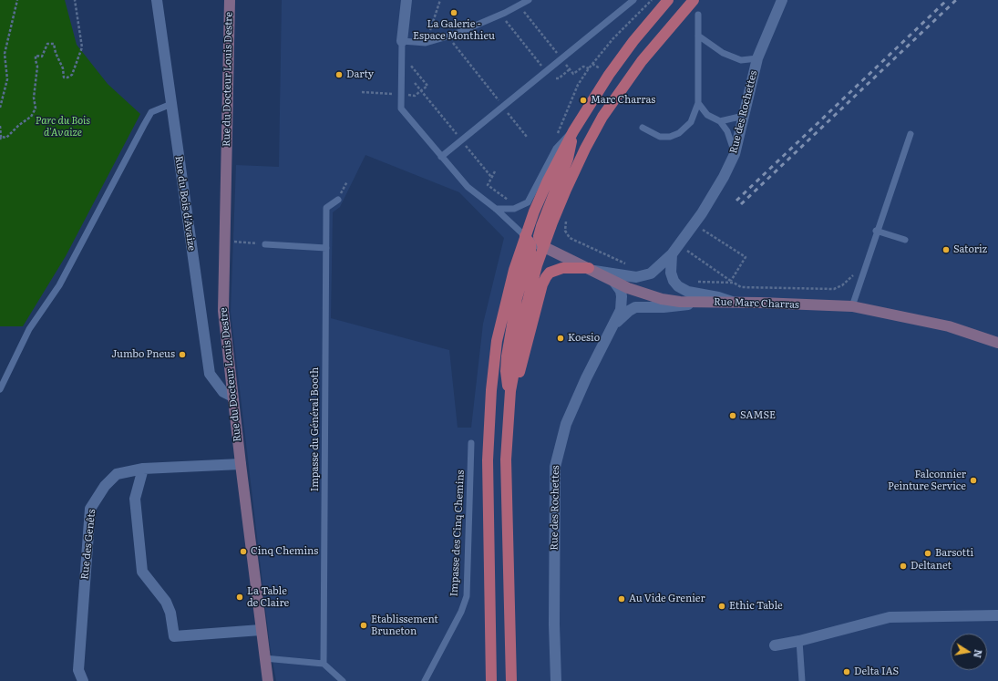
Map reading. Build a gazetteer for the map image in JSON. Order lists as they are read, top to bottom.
{
  "streets": {
    "street": [
      "Rue du Docteur Louis Destre",
      "Rue des Rochettes",
      "Rue du Bois d'Avaize",
      "Rue Marc Charras",
      "Rue des Genêts"
    ],
    "lane": ["Impasse du Général Booth", "Impasse des Cinq Chemins"]
  },
  "crossings": [
    ["Rue du Docteur Louis Destre", "Rue du Bois d'Avaize"],
    ["Rue du Docteur Louis Destre", "Rue des Genêts"],
    ["Rue des Rochettes", "Rue Marc Charras"]
  ],
  "parks": ["Parc du Bois d'Avaize"],
  "places": [
    "La Galerie - Espace Monthieu",
    "Darty",
    "Marc Charras",
    "Satoriz",
    "Koesio",
    "Jumbo Pneus",
    "SAMSE",
    "Falconnier Peinture Service",
    "Cinq Chemins",
    "Barsotti",
    "Deltanet",
    "La Table de Claire",
    "Au Vide Grenier",
    "Ethic Table",
    "Etablissement Bruneton",
    "Delta IAS"
  ],
  "north": "right"
}
